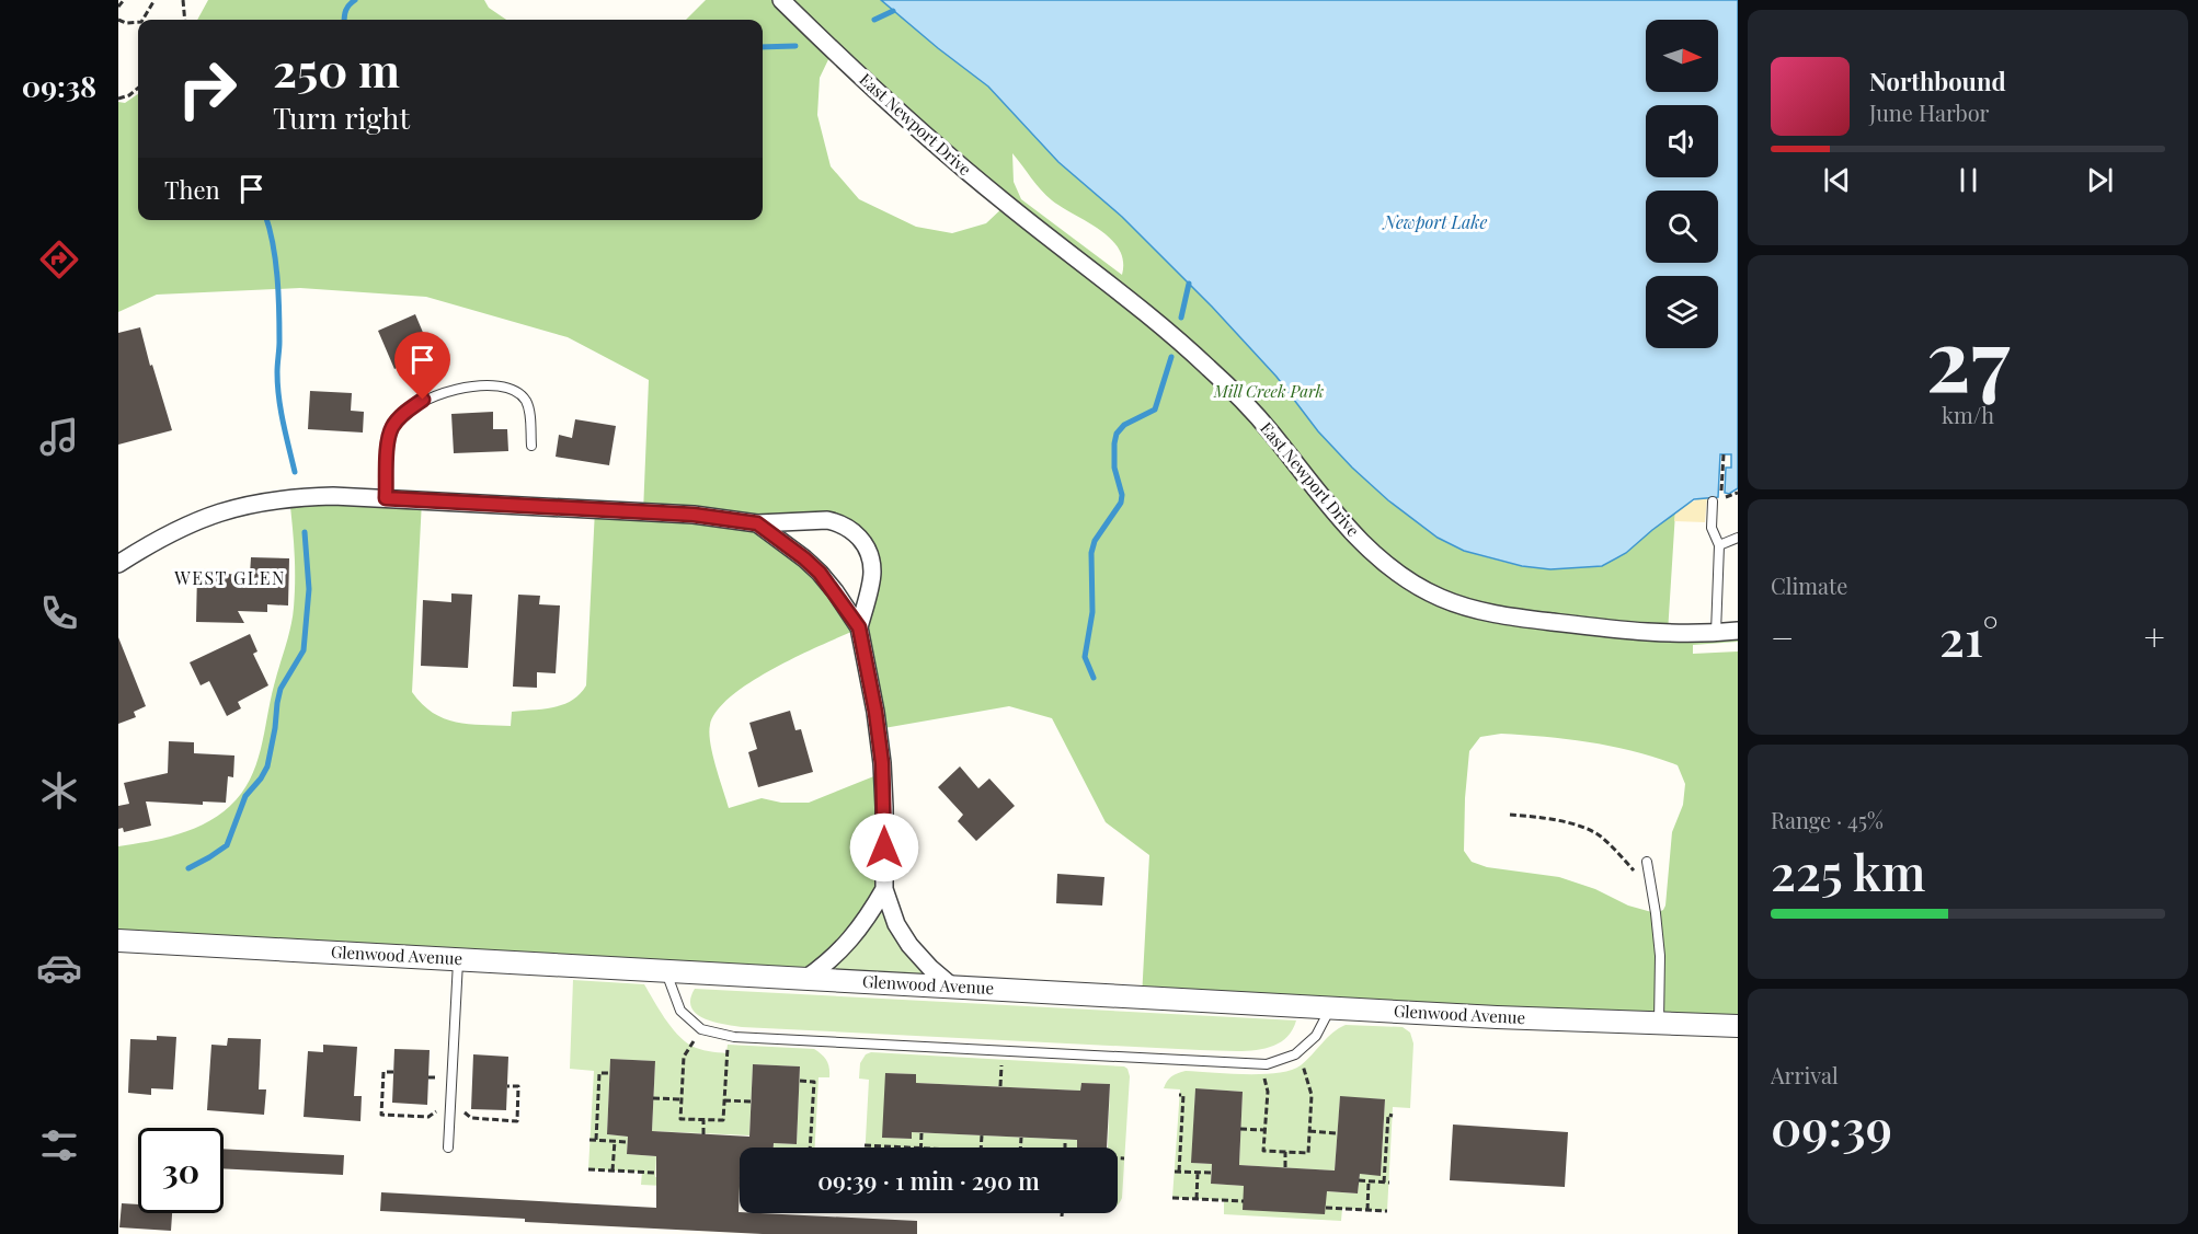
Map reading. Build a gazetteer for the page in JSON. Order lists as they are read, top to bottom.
{
  "streets": {
    "street": ["East Newport Drive", "Glenwood Avenue"]
  },
  "districts": ["WEST GLEN"],
  "water": ["Newport Lake"],
  "parks": ["Mill Creek Park"],
  "north": "right",
  "page": {
    "tabs": "09:38",
    "turn": ["250 m", "Turn right"],
    "song": ["Northbound", "June Harbor"],
    "then": "Then",
    "tile": [
      ["27", "km/h"],
      "Climate",
      ["Range · 45%", "225 km"],
      ["Arrival", "09:39"]
    ],
    "heat": ["−", "21°", "+"],
    "limit": "30",
    "trip": "09:39 · 1 min · 290 m"
  }
}
